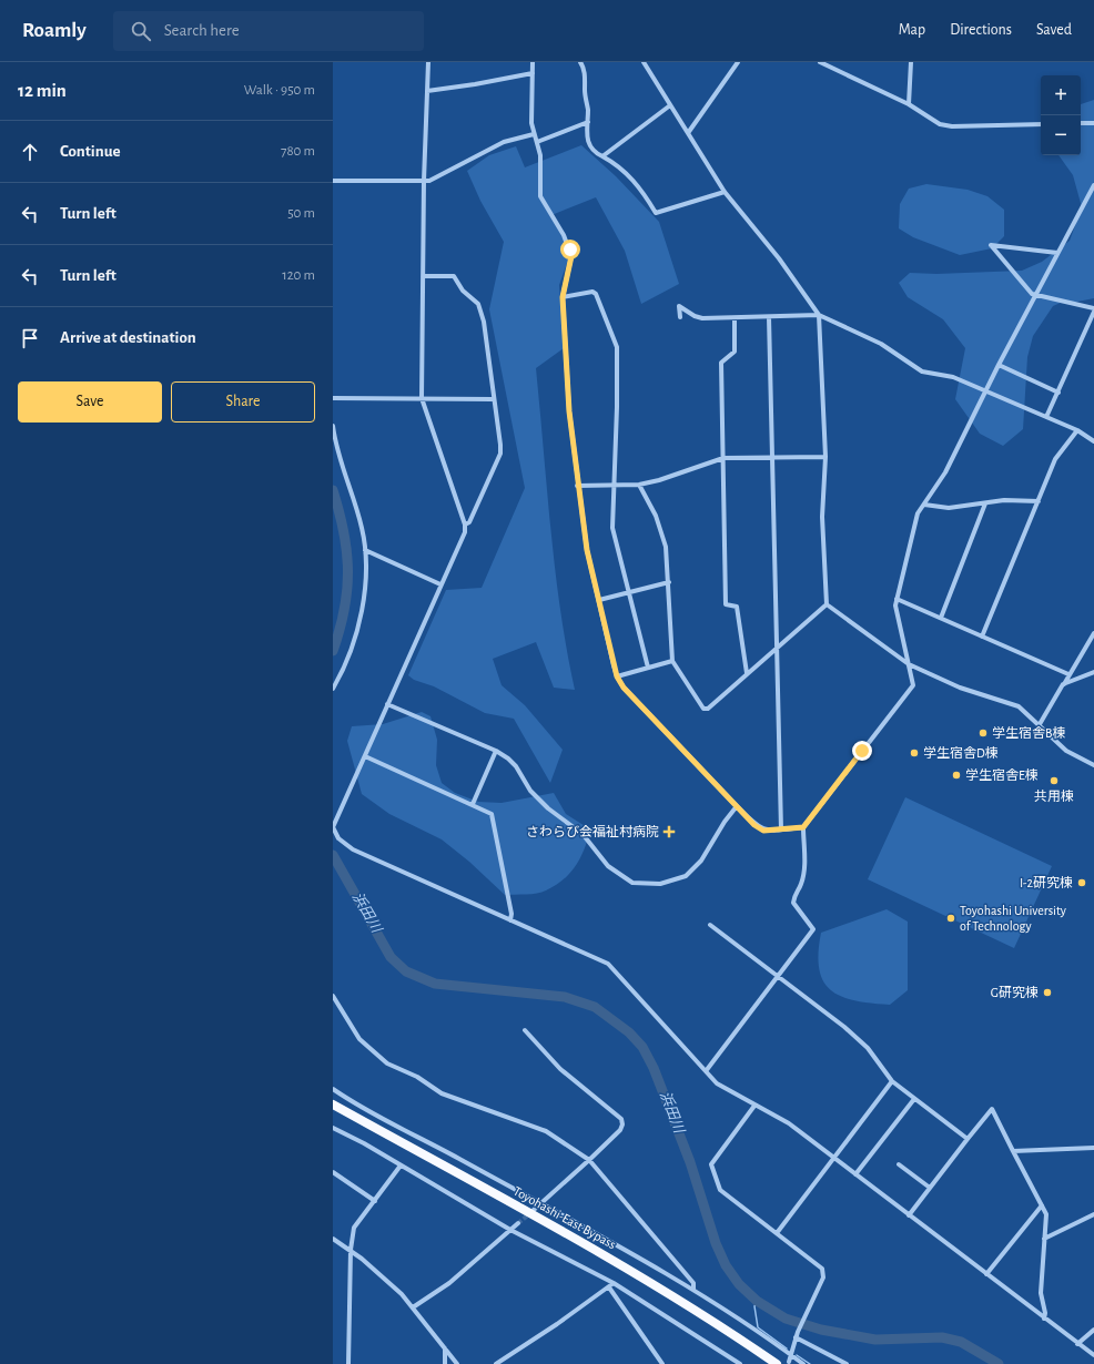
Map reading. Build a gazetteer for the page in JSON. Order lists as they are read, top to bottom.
{
  "streets": {
    "highway": ["Toyohashi-East Bypass"]
  },
  "water": ["浜田川"],
  "places": {
    "other": [
      "学生宿舎B棟",
      "学生宿舎D棟",
      "学生宿舎E棟",
      "共用棟",
      "I-2研究棟",
      "Toyohashi University of Technology",
      "G研究棟"
    ],
    "health": ["さわらび会福祉村病院"]
  },
  "page": {
    "header": "Roamly",
    "search": "Search here",
    "nav": ["Map", "Directions", "Saved"],
    "heading": ["12 min", "Walk · 950 m"],
    "map_buttons": ["+", "−"],
    "list": [
      ["Continue", "780 m"],
      ["Turn left", "50 m"],
      ["Turn left", "120 m"],
      "Arrive at destination"
    ],
    "buttons": ["Save", "Share"]
  }
}
